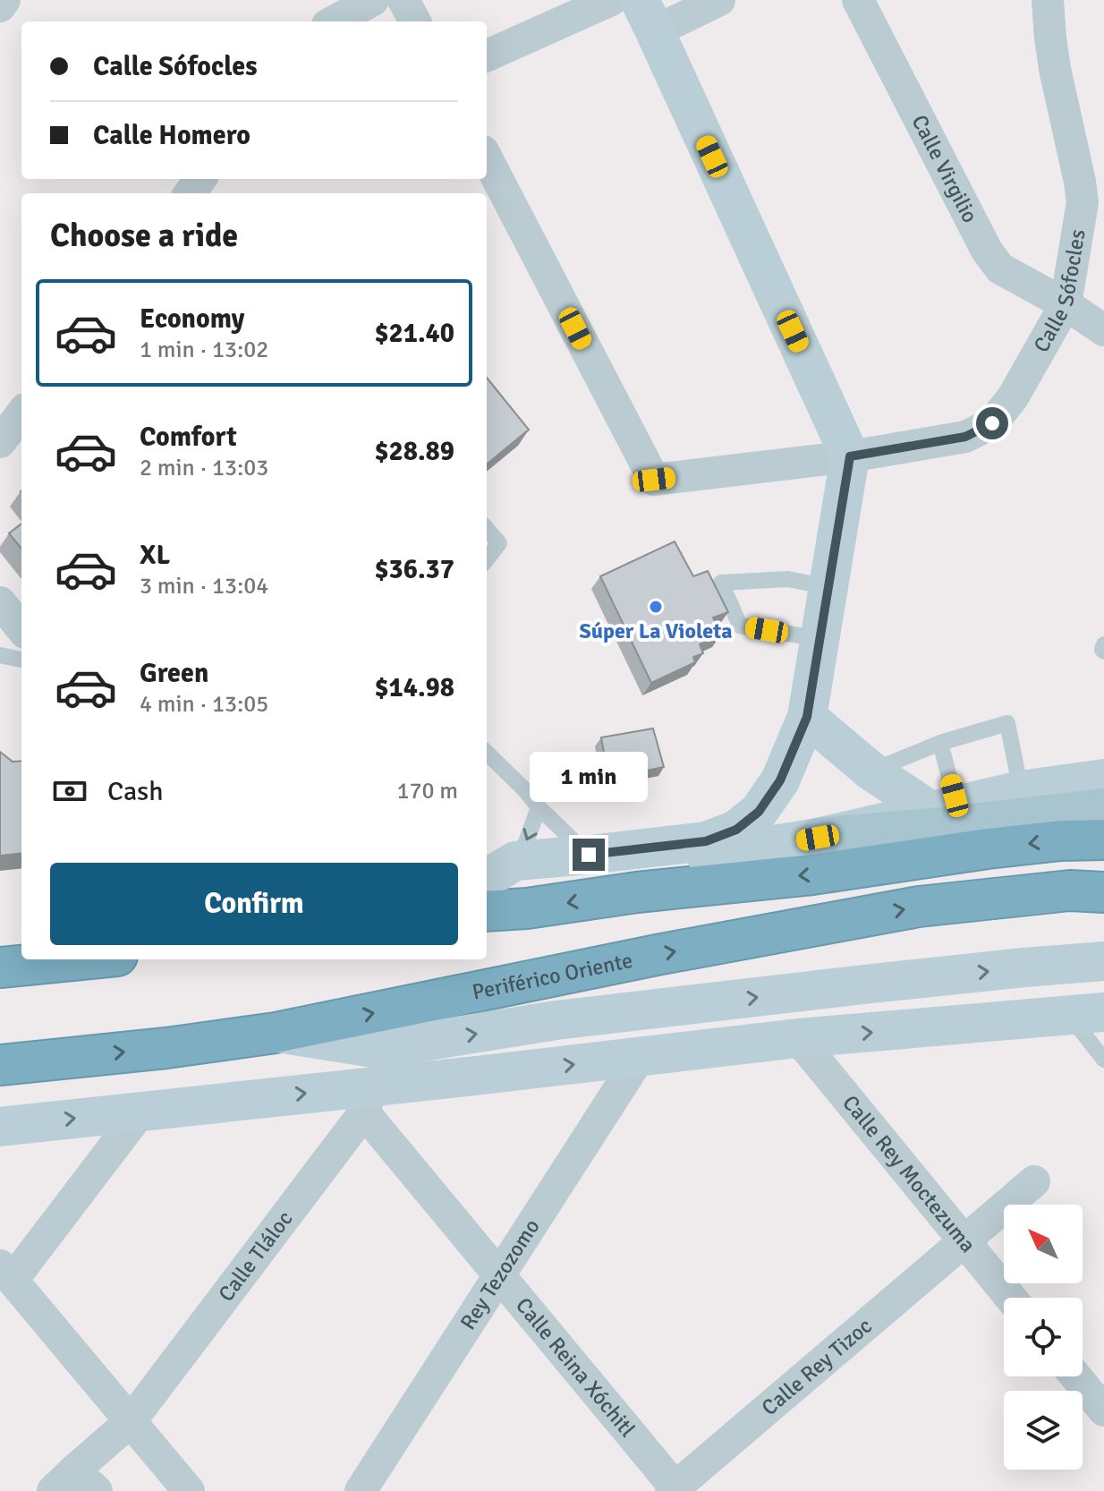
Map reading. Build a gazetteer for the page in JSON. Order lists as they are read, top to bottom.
{
  "streets": {
    "highway": ["Periférico Oriente"],
    "street": [
      "Calle Virgilio",
      "Calle Sófocles",
      "Calle Rey Moctezuma",
      "Calle Tláloc",
      "Rey Tezozomo",
      "Calle Rey Tizoc",
      "Calle Reina Xóchitl"
    ]
  },
  "crossings": [
    ["Calle Virgilio", "Calle Sófocles"],
    ["Calle Rey Moctezuma", "Calle Rey Tizoc"],
    ["Calle Tláloc", "Calle Reina Xóchitl"],
    ["Rey Tezozomo", "Calle Reina Xóchitl"],
    ["Calle Rey Tizoc", "Calle Reina Xóchitl"]
  ],
  "places": ["Súper La Violeta"],
  "north": "top left",
  "page": {
    "banner": ["Calle Sófocles", "Calle Homero"],
    "heading": "Choose a ride",
    "list": [
      {
        "name": "Economy",
        "note": "1 min · 13:02",
        "value": "$21.40"
      },
      {
        "name": "Comfort",
        "note": "2 min · 13:03",
        "value": "$28.89"
      },
      {
        "name": "XL",
        "note": "3 min · 13:04",
        "value": "$36.37"
      },
      {
        "name": "Green",
        "note": "4 min · 13:05",
        "value": "$14.98"
      }
    ],
    "bubble": "1 min",
    "pay": ["Cash", "170 m"],
    "buttons": "Confirm"
  }
}
